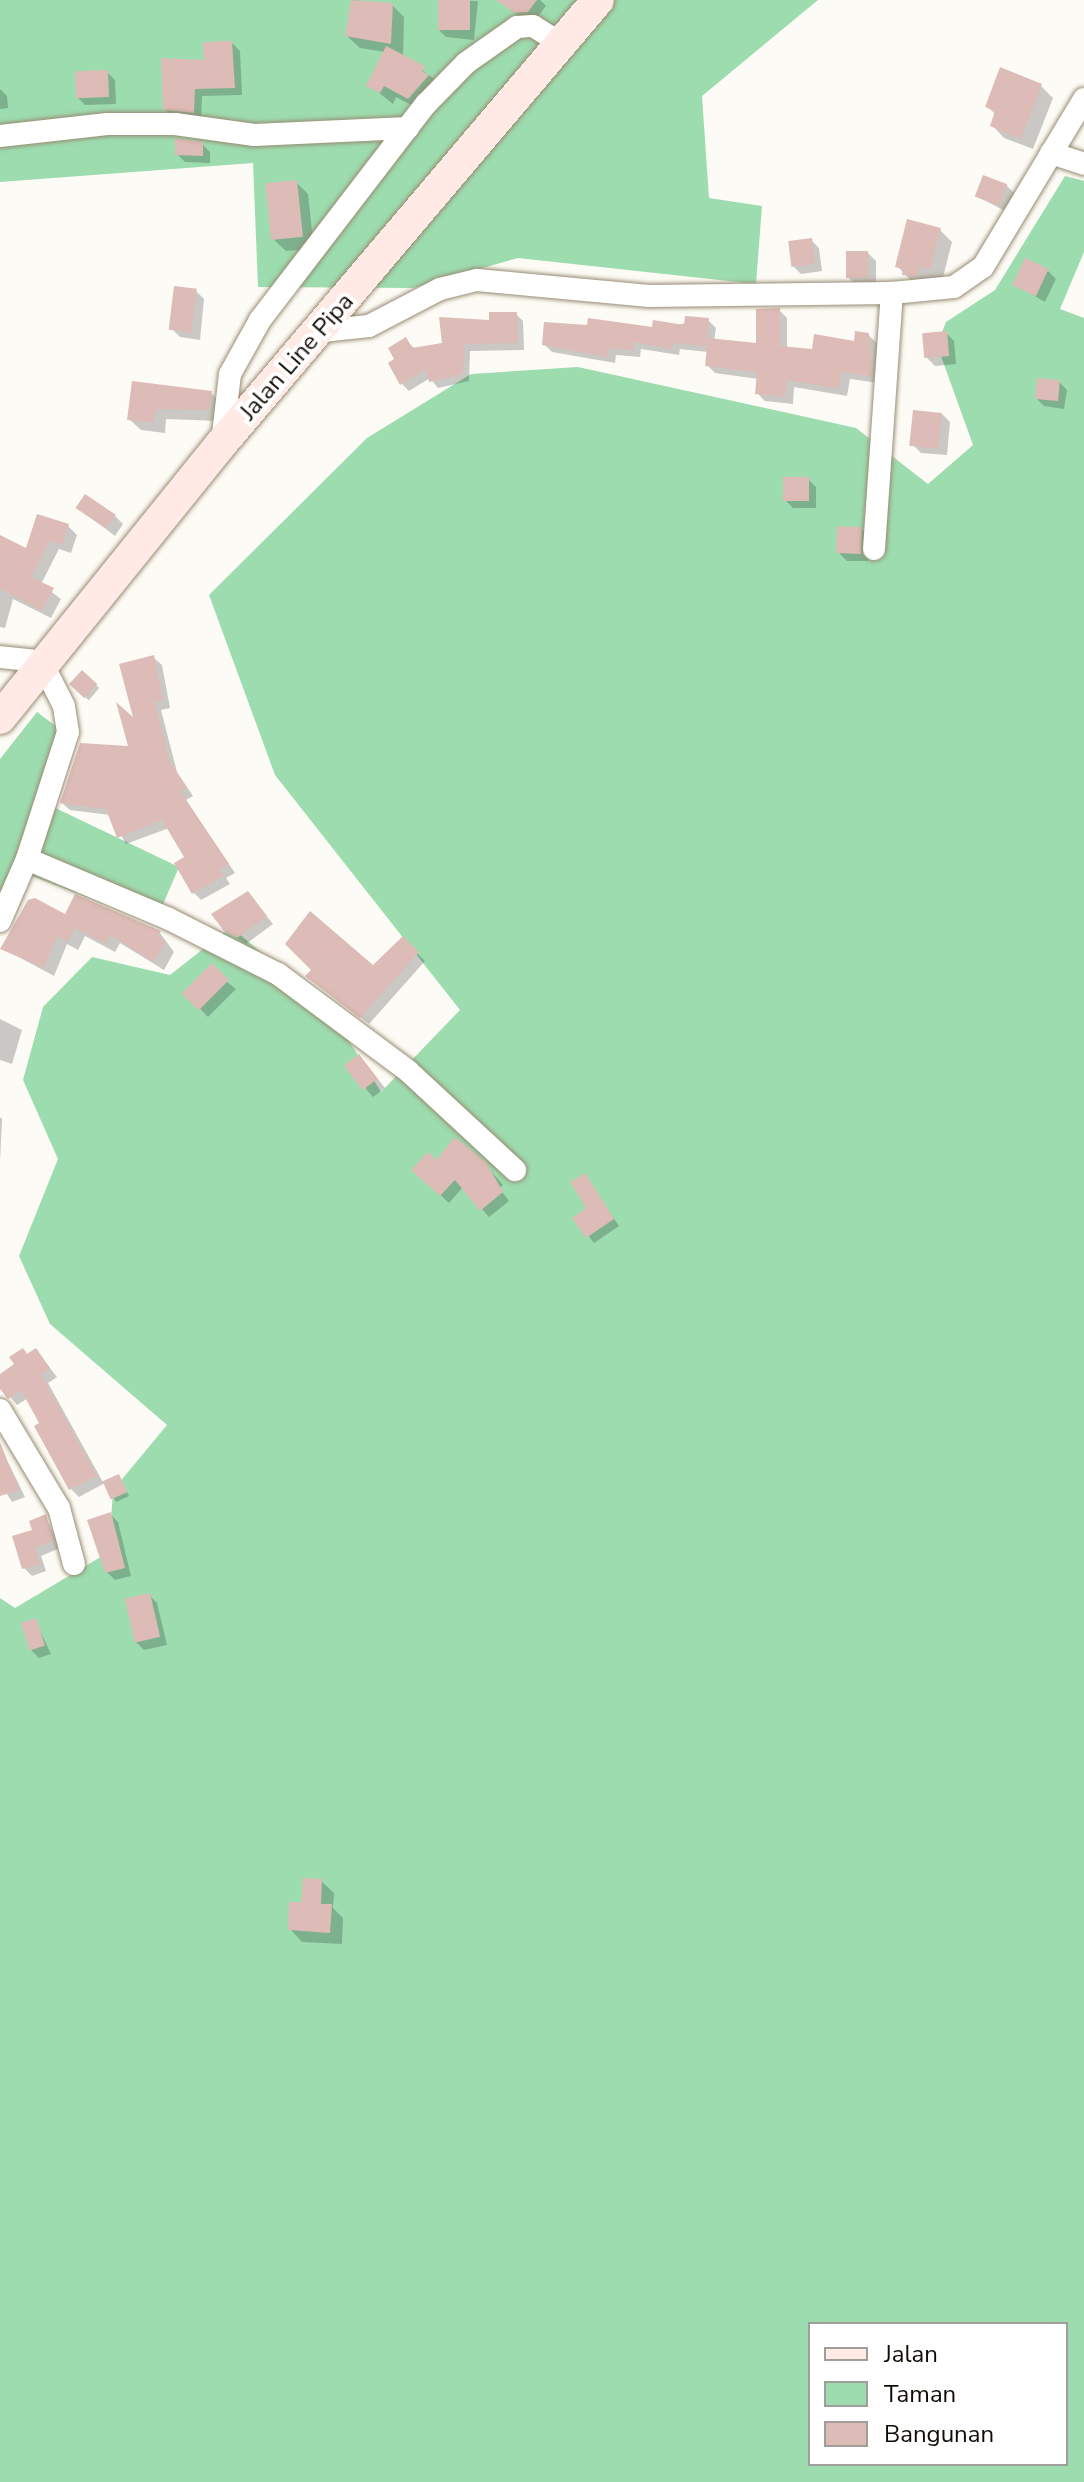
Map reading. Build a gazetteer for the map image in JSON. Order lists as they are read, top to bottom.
{
  "streets": {
    "main road": ["Jalan Line Pipa"]
  },
  "legend": ["Jalan", "Taman", "Bangunan"]
}
